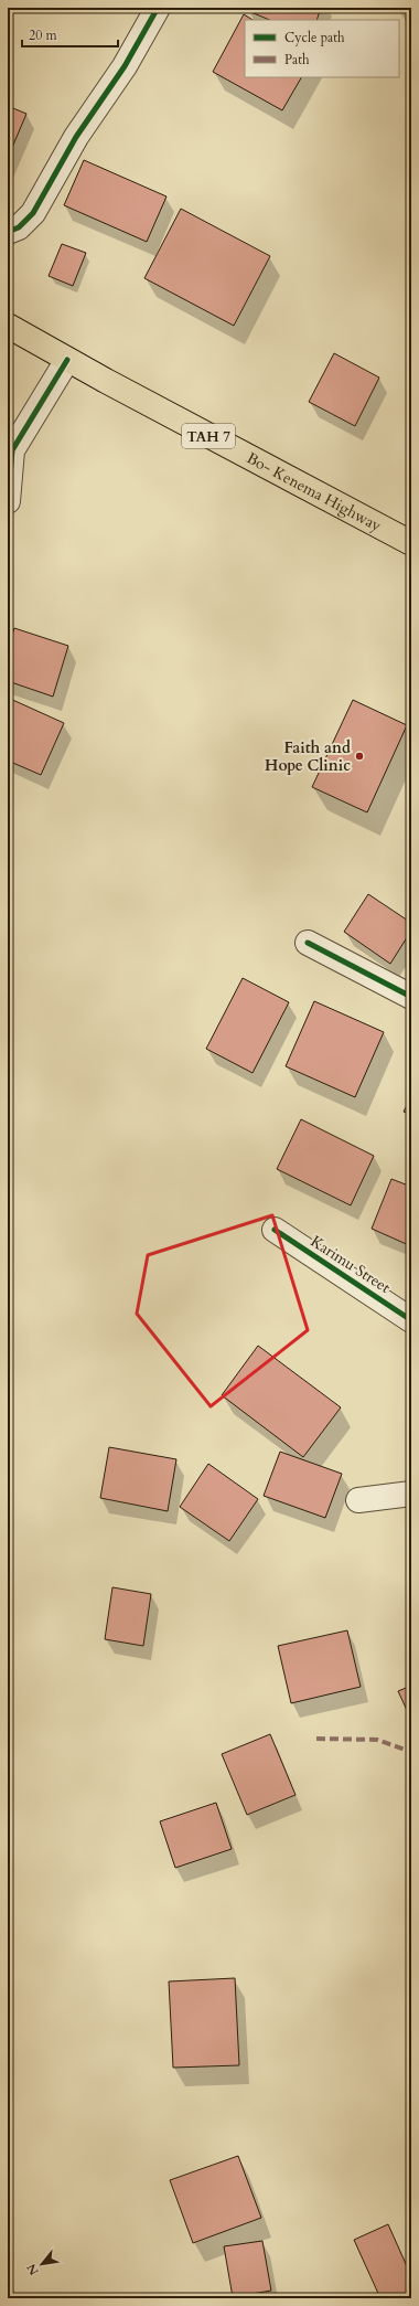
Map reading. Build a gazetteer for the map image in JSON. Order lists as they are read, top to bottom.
{
  "streets": {
    "highway": ["TAH 7", "Bo- Kenema Highway"],
    "street": ["Karimu Street"]
  },
  "places": ["Faith and Hope Clinic"],
  "legend": ["Cycle path", "Path"],
  "scale_bar": "20 m",
  "north": "bottom left"
}
